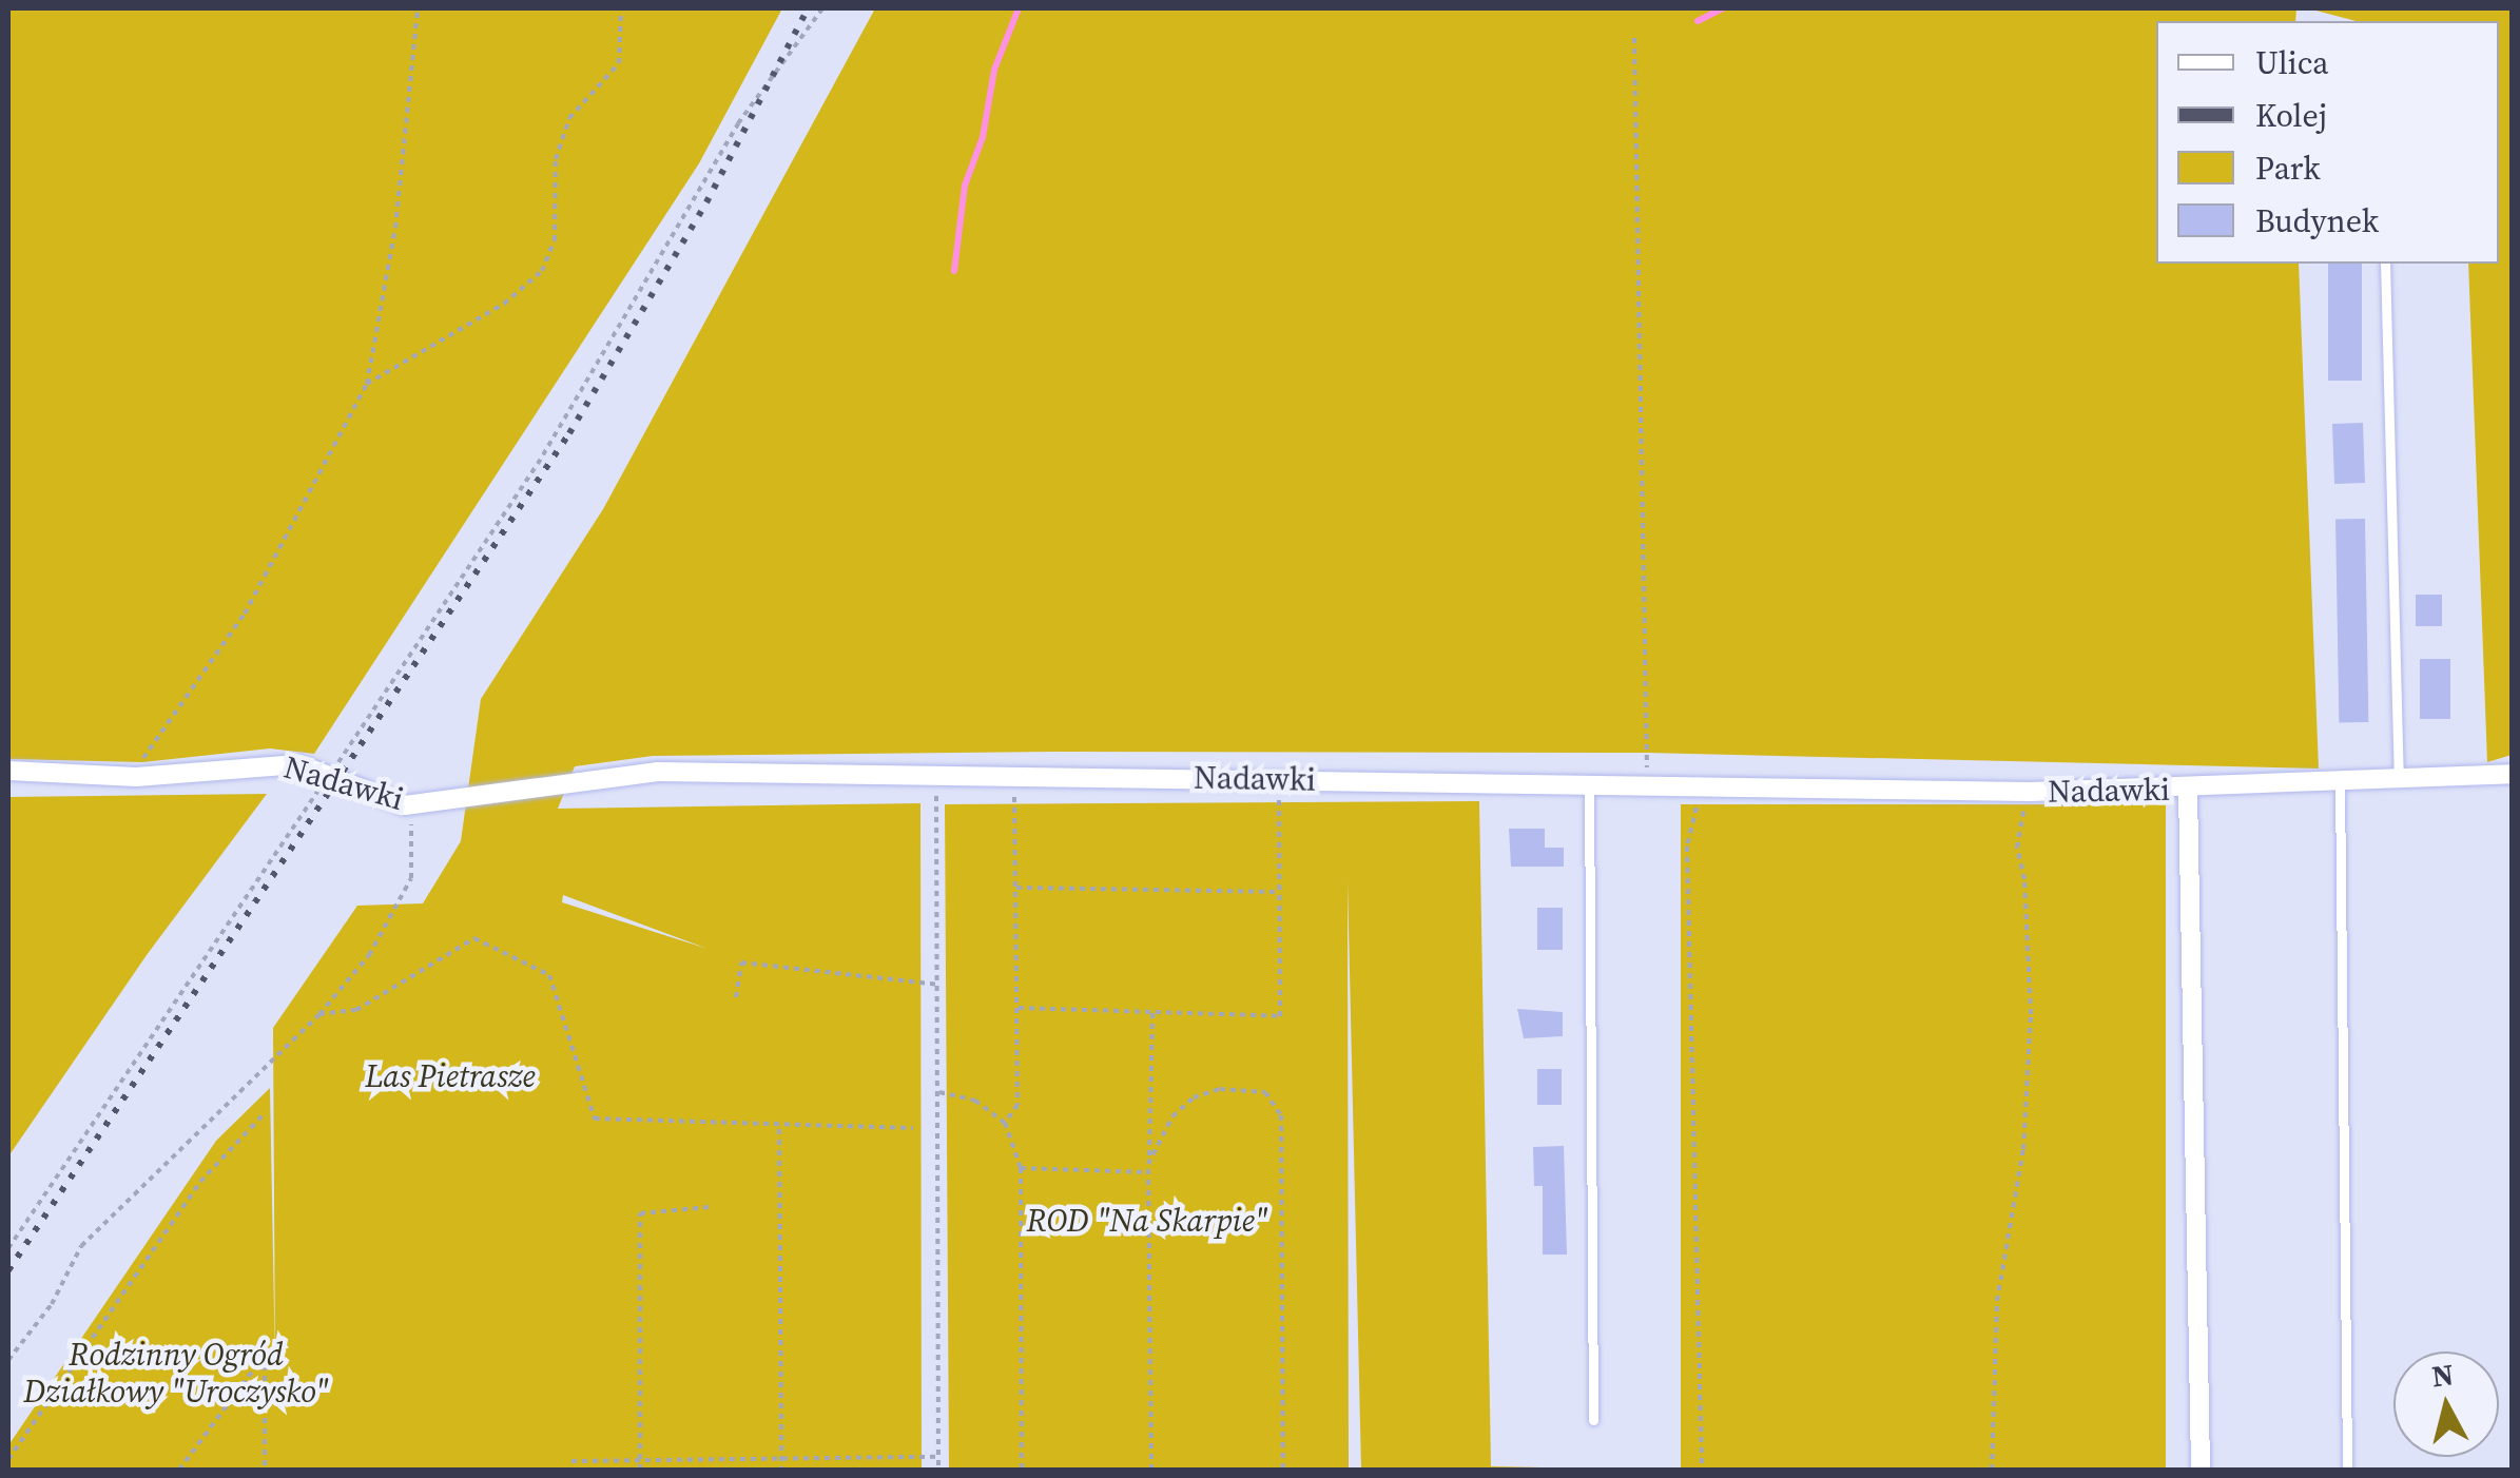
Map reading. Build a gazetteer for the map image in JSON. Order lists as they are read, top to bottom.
{
  "streets": {
    "street": ["Nadawki"]
  },
  "parks": ["Las Pietrasze", "ROD \"Na Skarpie\"", "Rodzinny Ogród Działkowy \"Uroczysko\""],
  "legend": [
    "Ulica",
    "Kolej",
    "Park",
    "Budynek"
  ],
  "north": "top"
}
